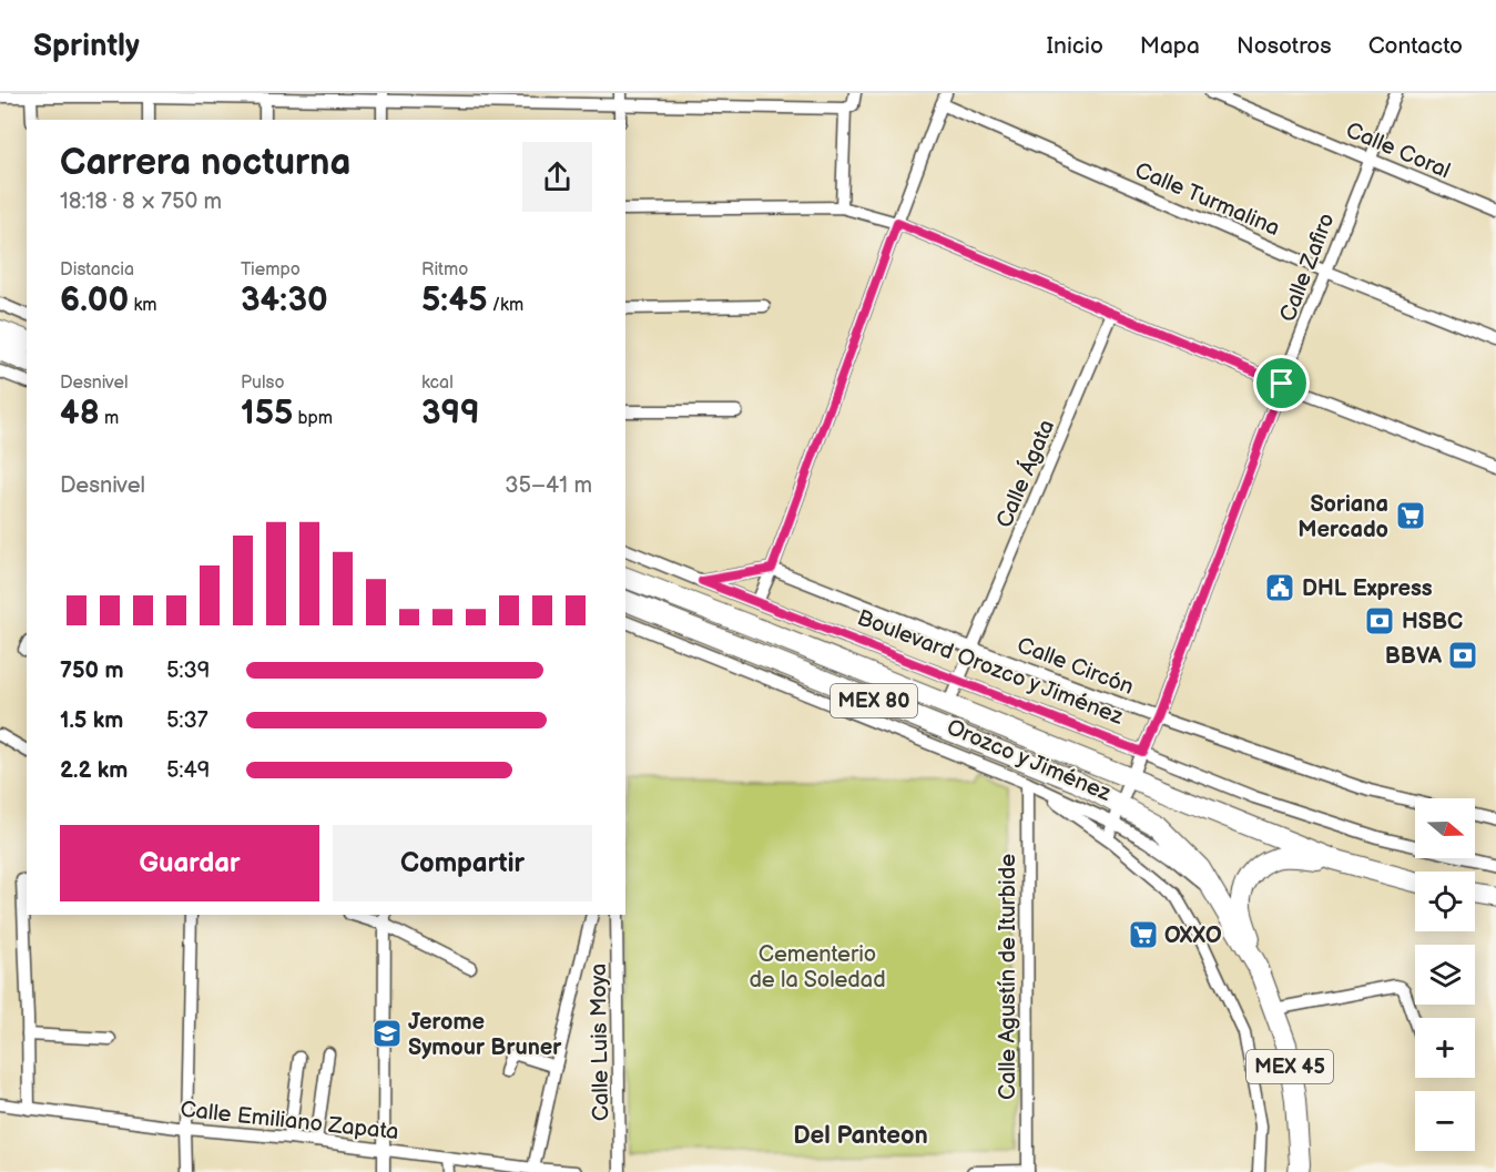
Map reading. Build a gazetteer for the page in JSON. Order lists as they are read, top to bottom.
{
  "streets": {
    "highway": ["MEX 80", "Orozco y Jiménez", "MEX 45"],
    "street": [
      "Calle Coral",
      "Calle Turmalina",
      "Calle Zafiro",
      "Calle Ágata",
      "Calle Circón",
      "Boulevard Orozco y Jiménez",
      "Calle Agustín de Iturbide",
      "Calle Luis Moya",
      "Calle Emiliano Zapata"
    ]
  },
  "crossings": [
    ["Calle Coral", "Calle Zafiro"],
    ["Calle Turmalina", "Calle Zafiro"],
    ["Calle Zafiro", "Calle Circón"],
    ["Calle Zafiro", "Boulevard Orozco y Jiménez"],
    ["Calle Zafiro", "MEX 80"],
    ["Calle Zafiro", "Orozco y Jiménez"],
    ["Calle Ágata", "Calle Circón"],
    ["Calle Ágata", "Boulevard Orozco y Jiménez"],
    ["Calle Ágata", "Orozco y Jiménez"],
    ["MEX 80", "Orozco y Jiménez"],
    ["MEX 80", "MEX 45"],
    ["Orozco y Jiménez", "Calle Agustín de Iturbide"]
  ],
  "districts": ["Del Panteon"],
  "parks": ["Cementerio de la Soledad"],
  "places": {
    "supermarket": ["Soriana Mercado", "OXXO"],
    "public building": ["DHL Express"],
    "bank": ["HSBC", "BBVA"],
    "school or university": ["Jerome Symour Bruner"]
  },
  "north": "right",
  "page": {
    "header": "Sprintly",
    "nav": [
      "Inicio",
      "Mapa",
      "Nosotros",
      "Contacto"
    ],
    "heading": ["Carrera nocturna", "18:18 · 8 × 750 m"],
    "stats": [
      ["Distancia", "6.00 km"],
      ["Tiempo", "34:30"],
      ["Ritmo", "5:45 /km"],
      ["Desnivel", "48 m"],
      ["Pulso", "155 bpm"],
      ["kcal", "399"]
    ],
    "chart": ["Desnivel", "35–41 m"],
    "list": [
      {
        "name": "750 m",
        "note": "5:39"
      },
      {
        "name": "1.5 km",
        "note": "5:37"
      },
      {
        "name": "2.2 km",
        "note": "5:49"
      }
    ],
    "map_buttons": ["+", "−"],
    "buttons": ["Guardar", "Compartir"]
  }
}
